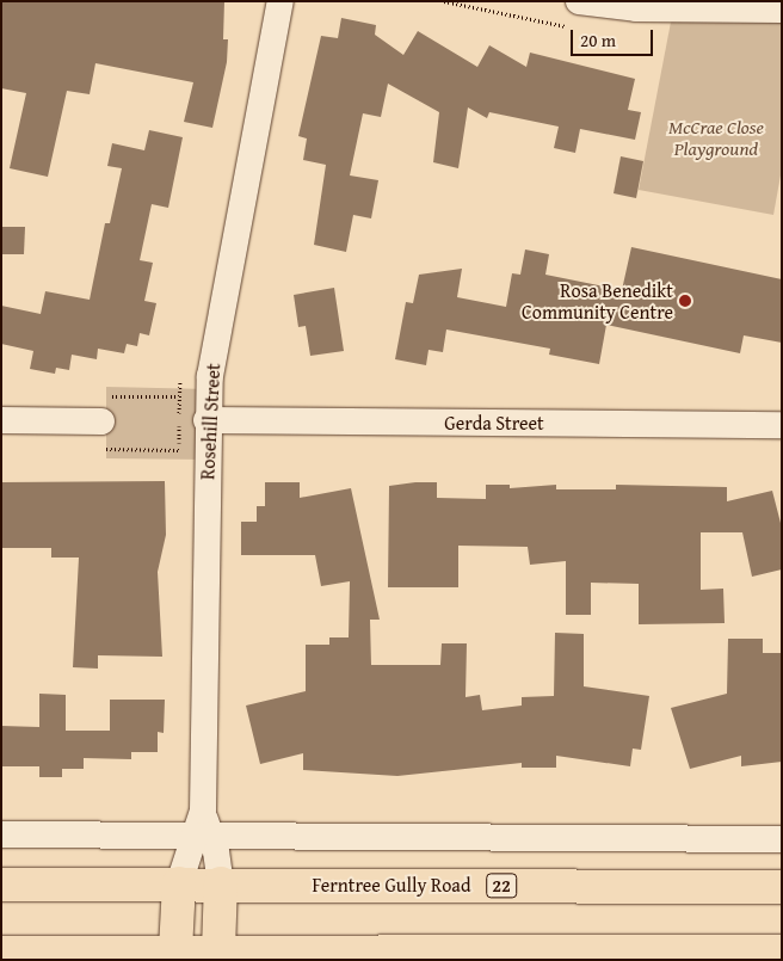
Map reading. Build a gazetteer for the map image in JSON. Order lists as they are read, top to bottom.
{
  "streets": {
    "main road": ["Ferntree Gully Road", "22"],
    "street": ["Rosehill Street", "Gerda Street"]
  },
  "crossings": [
    ["Rosehill Street", "Gerda Street"],
    ["Rosehill Street", "Ferntree Gully Road"]
  ],
  "parks": ["McCrae Close Playground"],
  "places": ["Rosa Benedikt Community Centre"],
  "scale_bar": "20 m"
}
